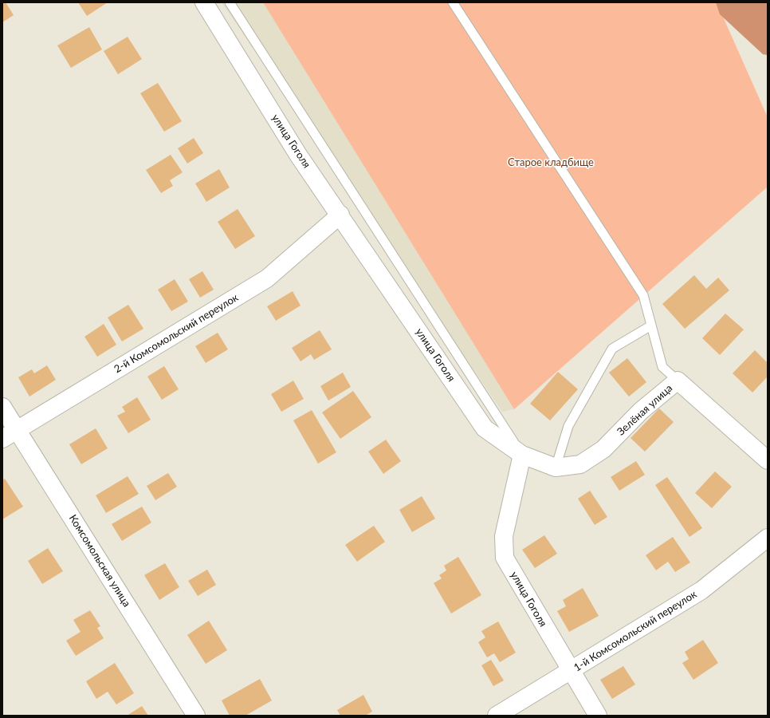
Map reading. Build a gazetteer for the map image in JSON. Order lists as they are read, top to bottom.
{
  "streets": {
    "street": [
      "улица Гоголя",
      "2-й Комсомольский переулок",
      "Зелёная улица",
      "Комсомольская улица",
      "1-й Комсомольский переулок"
    ]
  },
  "crossings": [
    ["улица Гоголя", "2-й Комсомольский переулок"],
    ["улица Гоголя", "Зелёная улица"],
    ["улица Гоголя", "1-й Комсомольский переулок"],
    ["2-й Комсомольский переулок", "Комсомольская улица"]
  ],
  "parks": ["Старое кладбище"]
}
